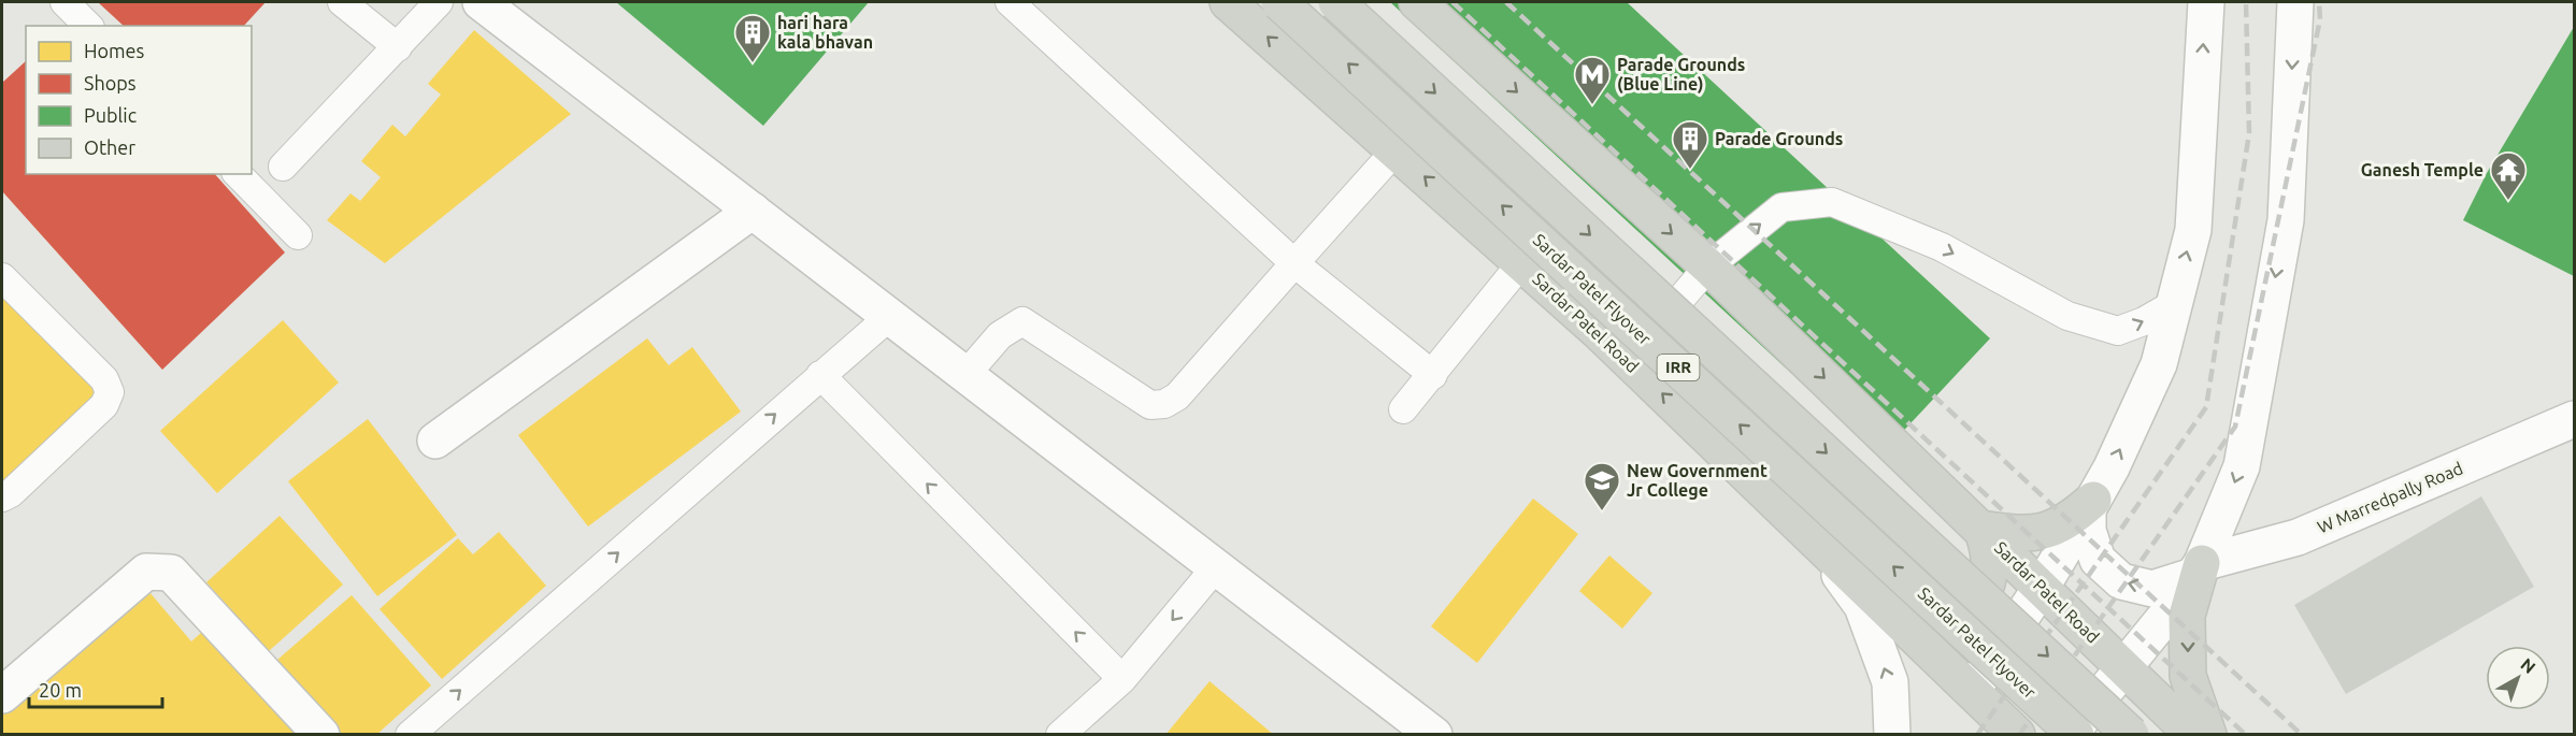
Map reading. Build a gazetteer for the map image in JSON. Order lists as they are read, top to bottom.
{
  "streets": {
    "main road": ["Sardar Patel Flyover", "Sardar Patel Road", "IRR"],
    "street": ["W Marredpally Road"]
  },
  "crossings": [
    ["Sardar Patel Road", "IRR"]
  ],
  "places": {
    "building": ["hari hara kala bhavan", "Parade Grounds"],
    "metro station": ["Parade Grounds (Blue Line)"],
    "temple": ["Ganesh Temple"],
    "school or university": ["New Government Jr College"]
  },
  "legend": [
    "Homes",
    "Shops",
    "Public",
    "Other"
  ],
  "scale_bar": "20 m",
  "north": "top right"
}
